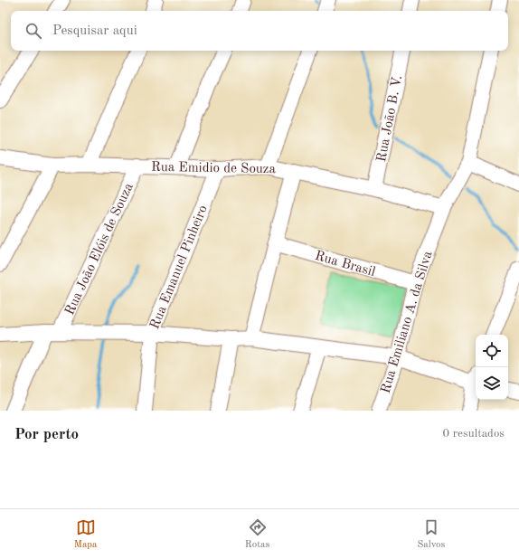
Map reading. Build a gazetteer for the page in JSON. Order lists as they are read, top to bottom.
{
  "streets": {
    "street": [
      "Rua João B. V.",
      "Rua Emidio de Souza",
      "Rua João Elóis de Souza",
      "Rua Brasil",
      "Rua Emanuel Pinheiro",
      "Rua Emiliano A. da Silva"
    ]
  },
  "crossings": [
    ["Rua João B. V.", "Rua Emidio de Souza"],
    ["Rua Emidio de Souza", "Rua João Elóis de Souza"],
    ["Rua Emidio de Souza", "Rua Emanuel Pinheiro"],
    ["Rua Emidio de Souza", "Rua Emiliano A. da Silva"],
    ["Rua Brasil", "Rua Emiliano A. da Silva"]
  ],
  "page": {
    "search": "Pesquisar aqui",
    "heading": ["Por perto", "0 resultados"],
    "nav": ["Mapa", "Rotas", "Salvos"]
  }
}
